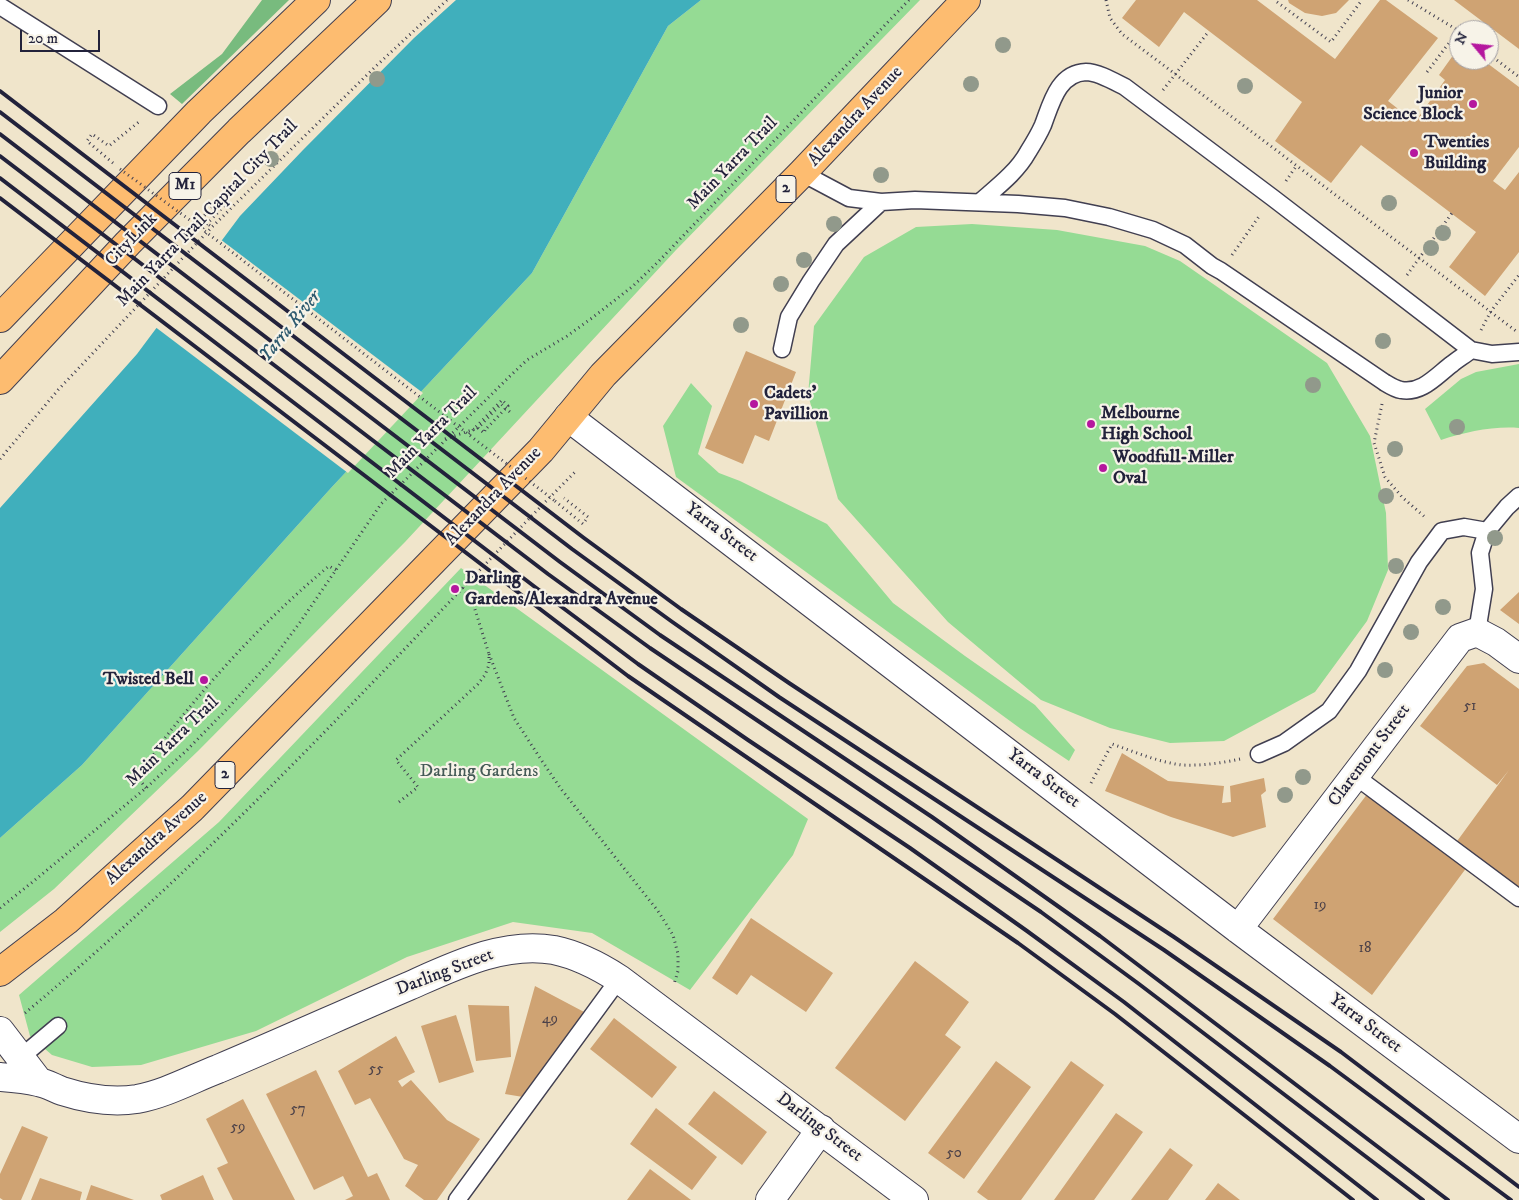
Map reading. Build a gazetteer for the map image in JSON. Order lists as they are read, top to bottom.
{
  "streets": {
    "main road": [
      "Alexandra Avenue",
      "M1",
      "2",
      "CityLink"
    ],
    "street": ["Yarra Street", "Claremont Street", "Darling Street"],
    "path": ["Main Yarra Trail", "Main Yarra Trail Capital City Trail"]
  },
  "crossings": [
    ["Alexandra Avenue", "Yarra Street"],
    ["Yarra Street", "Claremont Street"]
  ],
  "water": ["Yarra River"],
  "parks": ["Darling Gardens"],
  "places": [
    "Junior Science Block",
    "Twenties Building",
    "Cadets' Pavillion",
    "Melbourne High School",
    "Woodfull-Miller Oval",
    "Darling Gardens/Alexandra Avenue",
    "Twisted Bell"
  ],
  "house_numbers": [
    "51",
    "19",
    "18",
    "49",
    "55",
    "57",
    "59",
    "50"
  ],
  "scale_bar": "20 m",
  "north": "top left"
}
